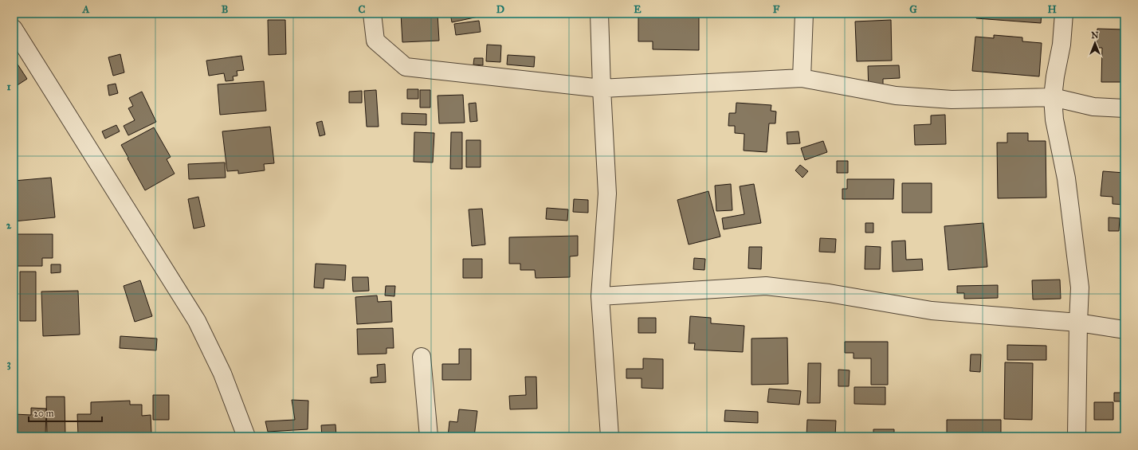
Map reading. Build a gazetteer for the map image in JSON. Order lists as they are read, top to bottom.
{
  "scale_bar": "20 m",
  "north": "top",
  "grid": {
    "columns": [
      "A",
      "B",
      "C",
      "D",
      "E",
      "F",
      "G",
      "H"
    ],
    "rows": ["1", "2", "3"]
  }
}
